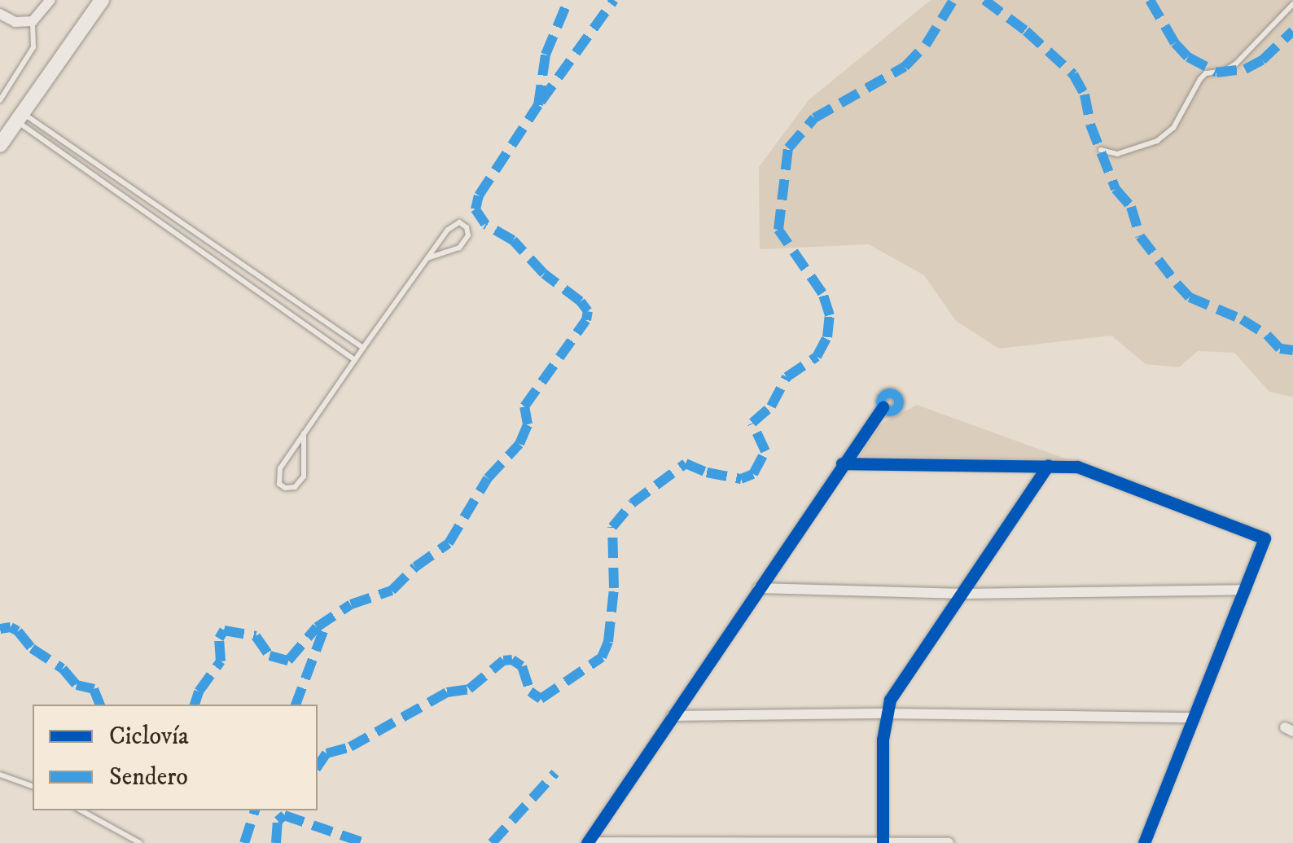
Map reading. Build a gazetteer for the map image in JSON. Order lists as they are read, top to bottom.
{
  "legend": ["Ciclovía", "Sendero"]
}
